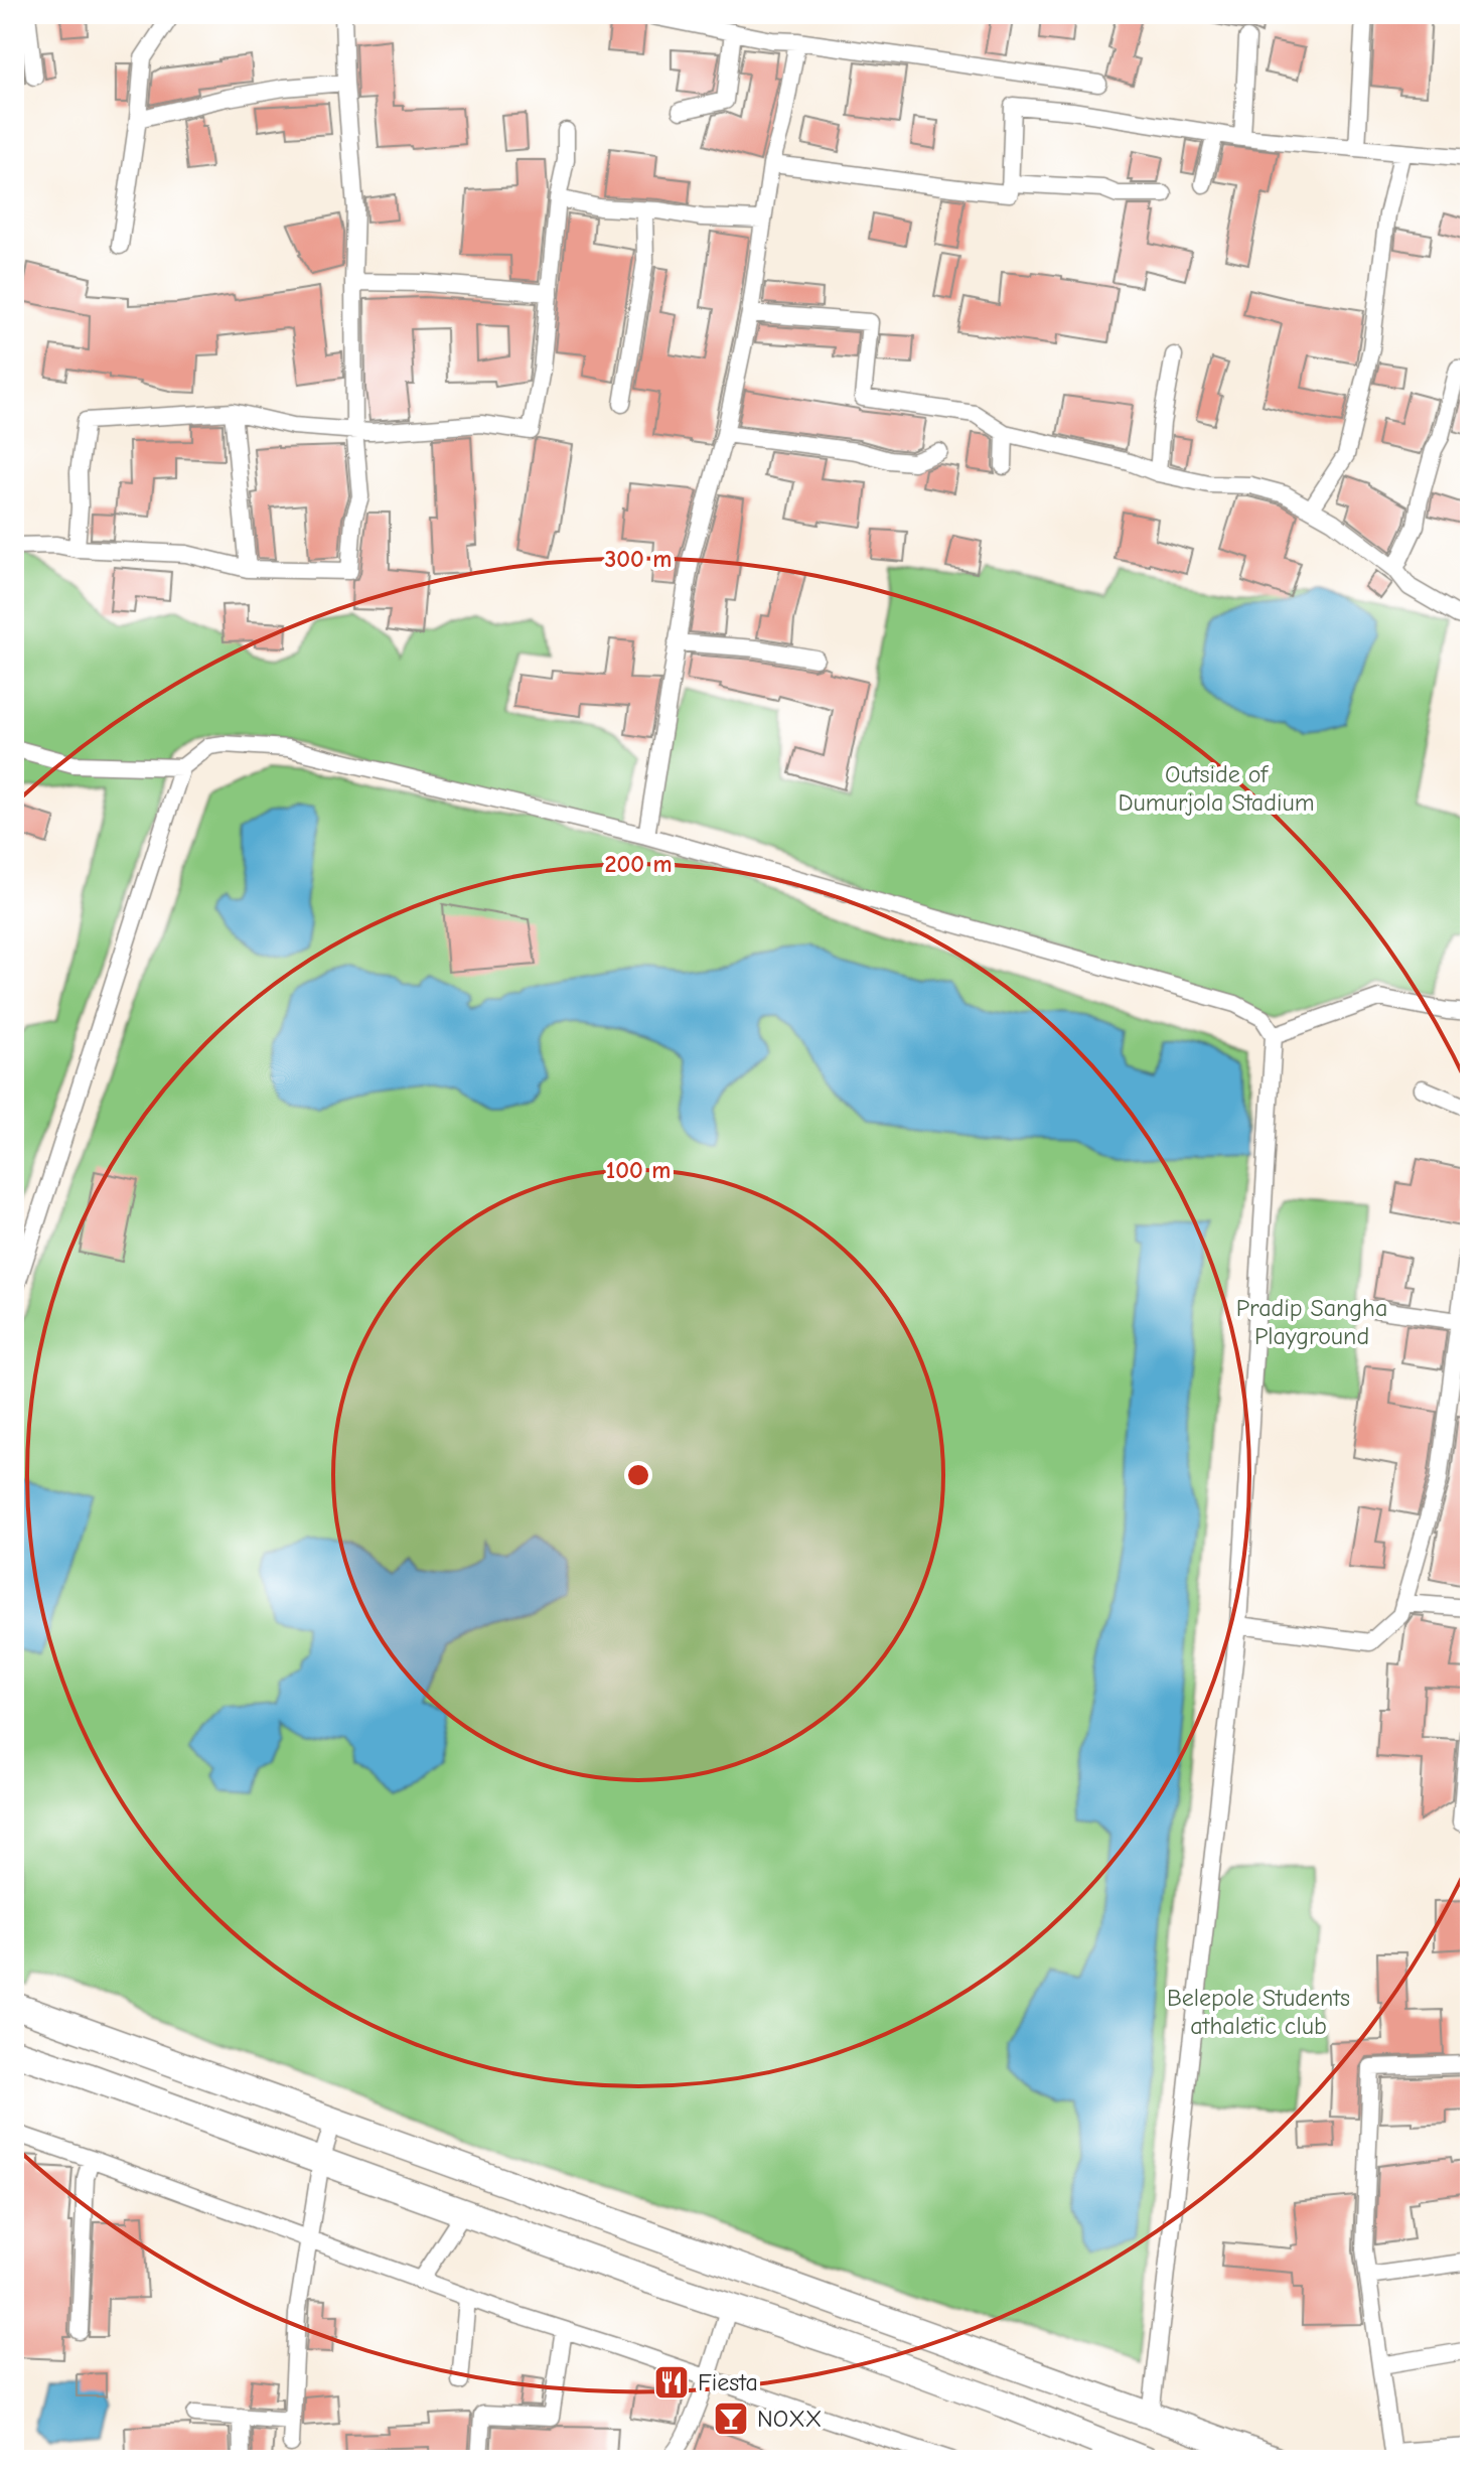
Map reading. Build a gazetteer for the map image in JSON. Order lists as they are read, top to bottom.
{
  "parks": ["Outside of Dumurjola Stadium", "Pradip Sangha Playground", "Belepole Students athaletic club"],
  "places": {
    "restaurant": ["Fiesta"],
    "bar": ["NOXX"]
  },
  "rings": ["300 m", "200 m", "100 m"]
}
